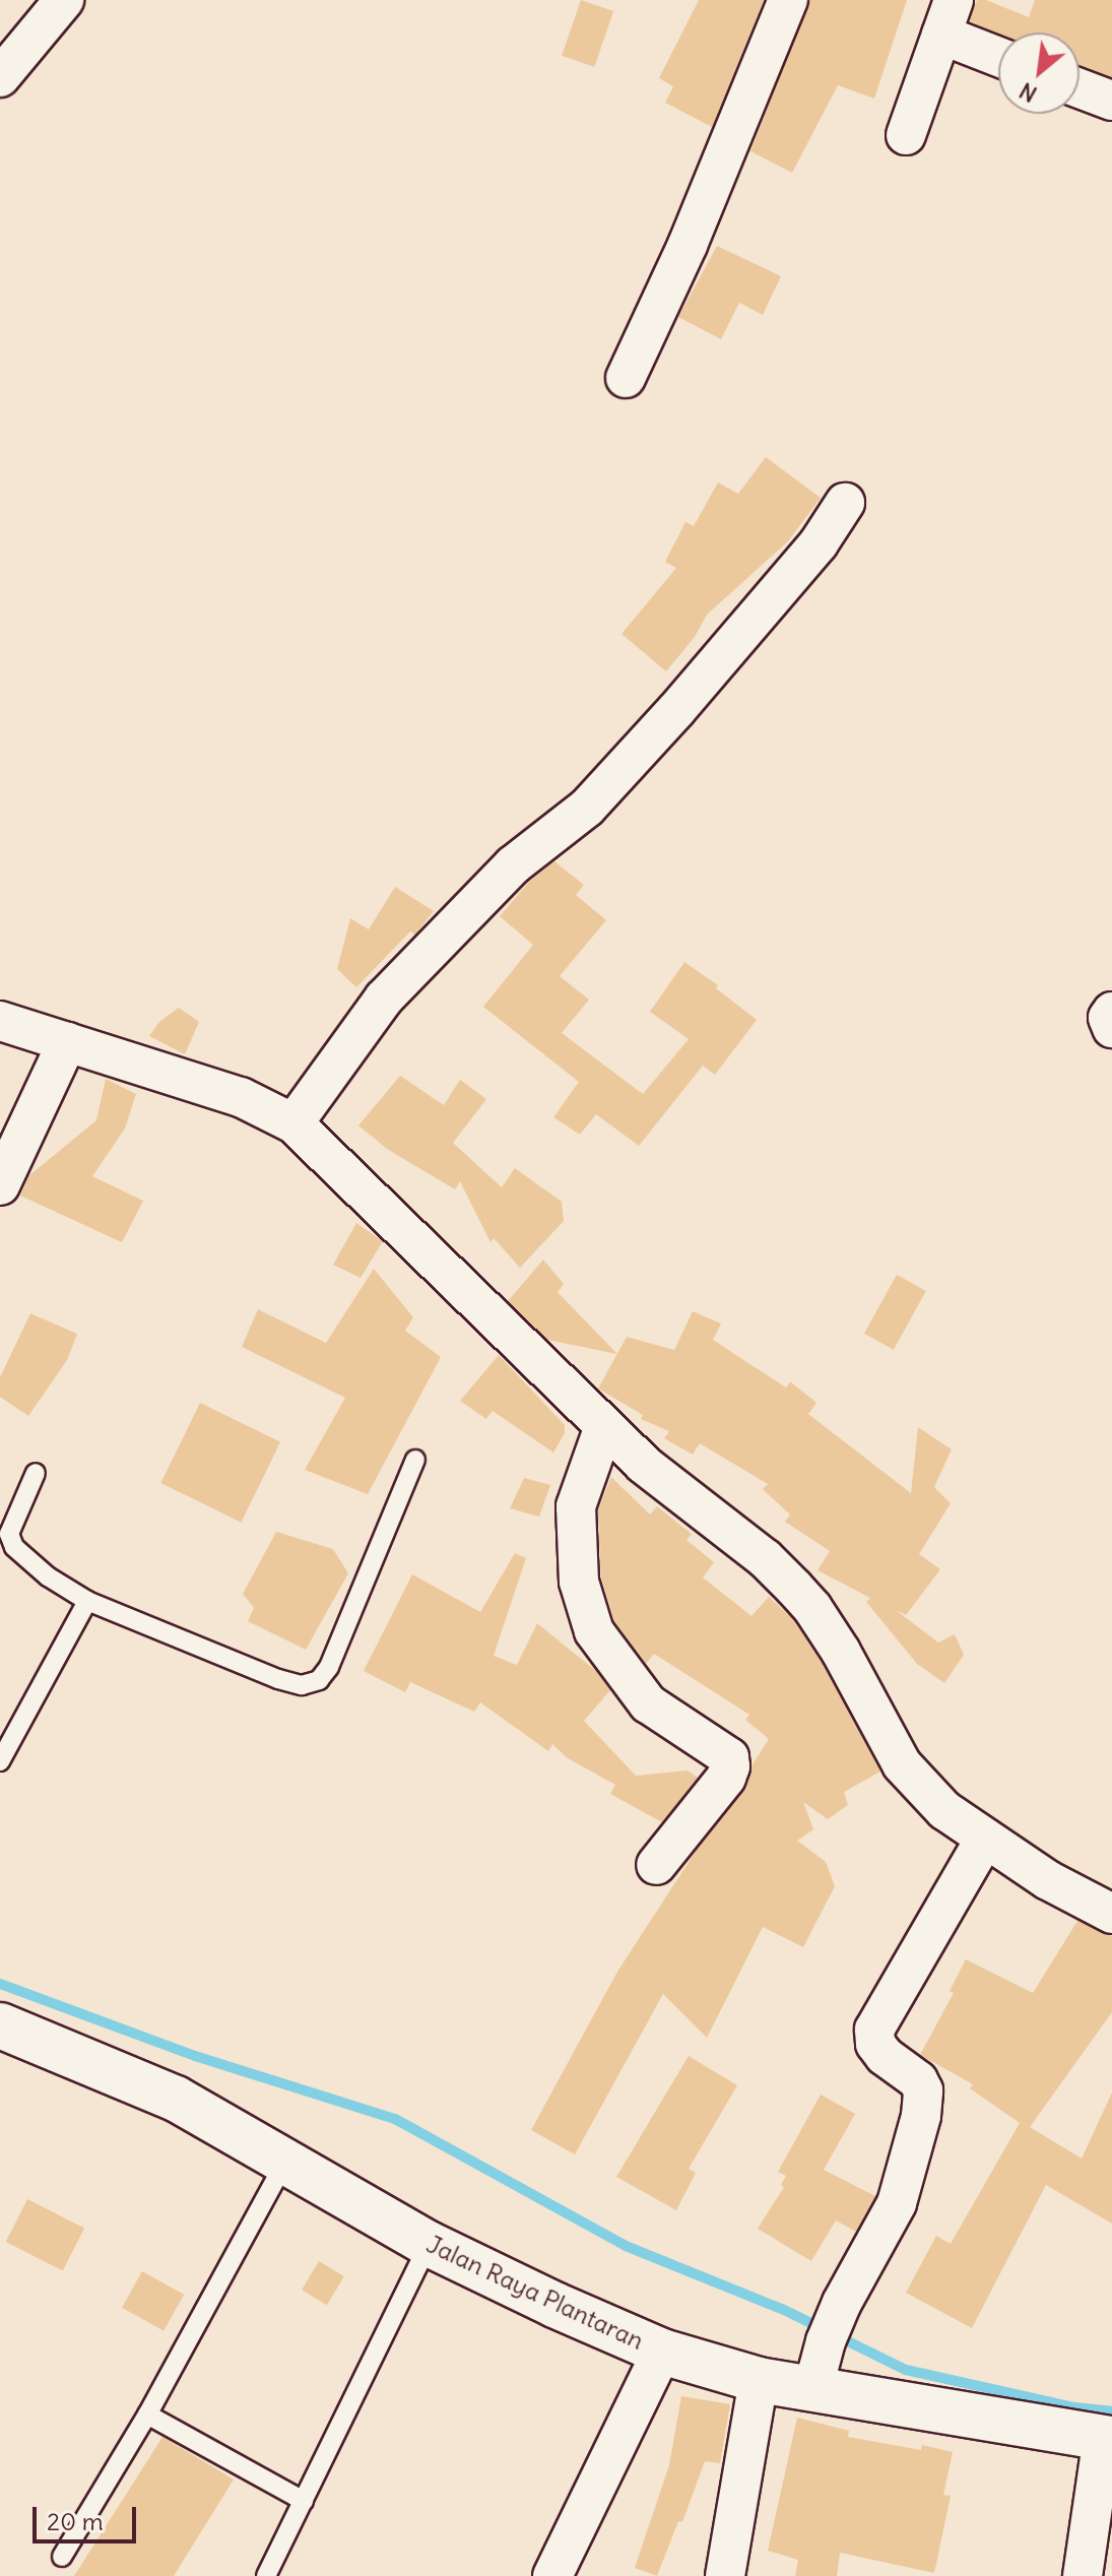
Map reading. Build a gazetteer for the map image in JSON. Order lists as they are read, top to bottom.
{
  "streets": {
    "main road": ["Jalan Raya Plantaran"]
  },
  "scale_bar": "20 m",
  "north": "bottom left"
}
